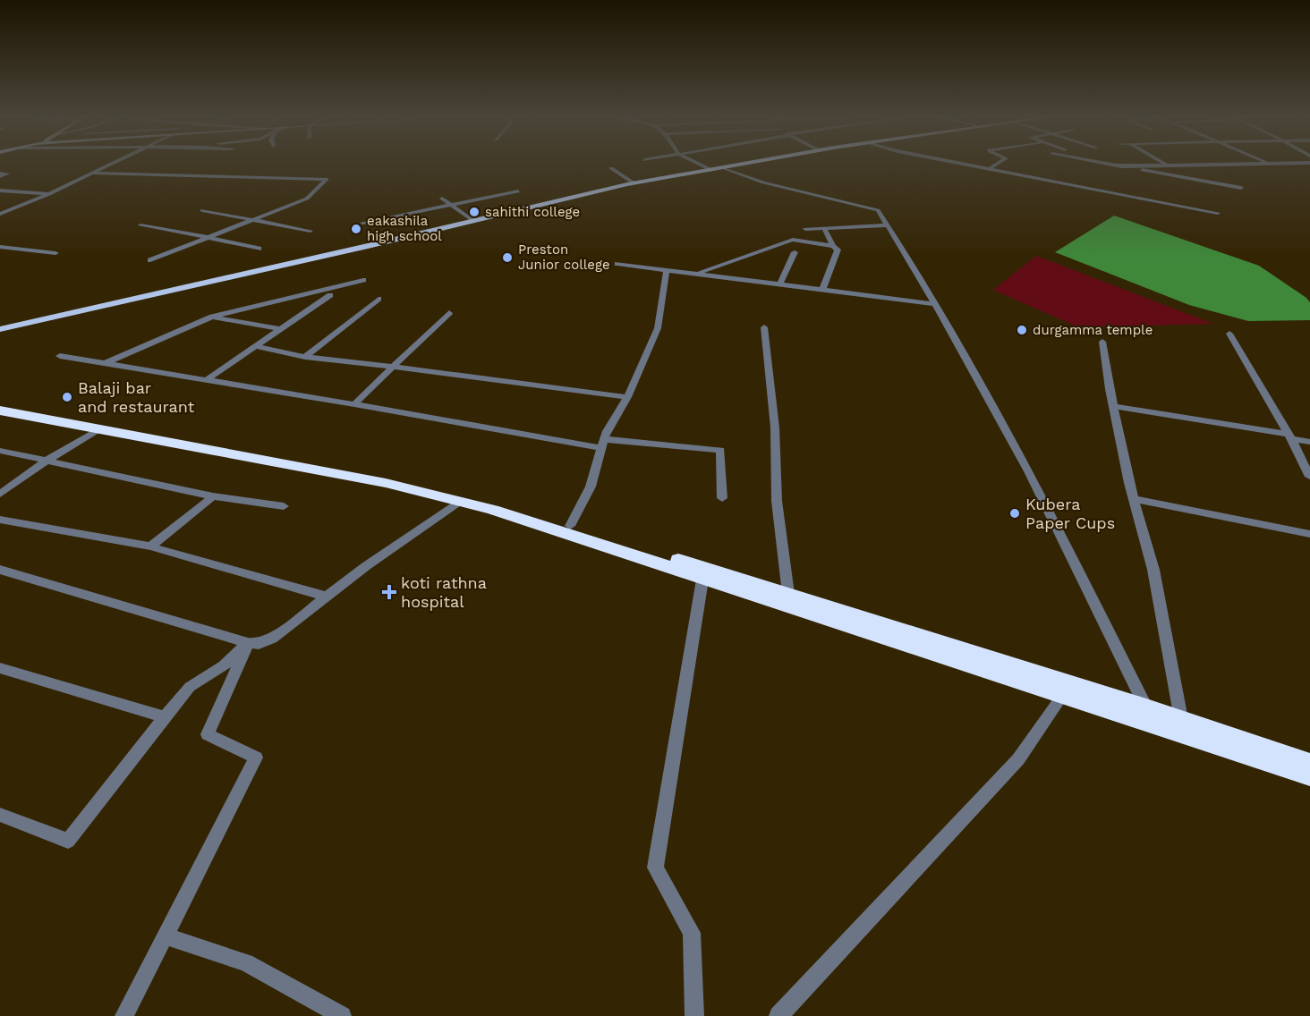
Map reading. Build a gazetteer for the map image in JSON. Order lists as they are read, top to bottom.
{
  "places": {
    "other": [
      "sahithi college",
      "eakashila high school",
      "Preston Junior college",
      "durgamma temple",
      "Balaji bar and restaurant",
      "Kubera Paper Cups"
    ],
    "health": ["koti rathna hospital"]
  }
}
